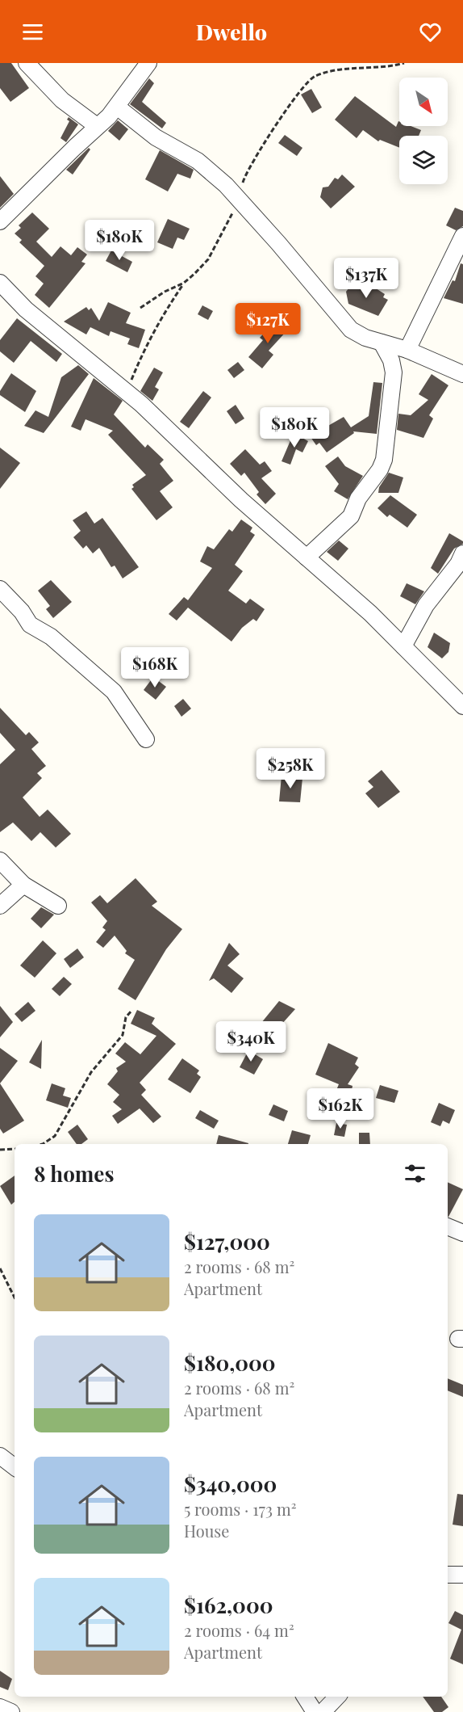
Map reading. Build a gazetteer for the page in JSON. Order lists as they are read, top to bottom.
{
  "north": "bottom right",
  "page": {
    "header": "Dwello",
    "price": [
      "$180K",
      "$137K",
      "$127K",
      "$180K",
      "$168K",
      "$258K",
      "$340K",
      "$162K"
    ],
    "heading": "8 homes",
    "list": [
      {
        "name": "$127,000",
        "note": "2 rooms · 68 m² · Apartment"
      },
      {
        "name": "$180,000",
        "note": "2 rooms · 68 m² · Apartment"
      },
      {
        "name": "$340,000",
        "note": "5 rooms · 173 m² · House"
      },
      {
        "name": "$162,000",
        "note": "2 rooms · 64 m² · Apartment"
      }
    ]
  }
}
